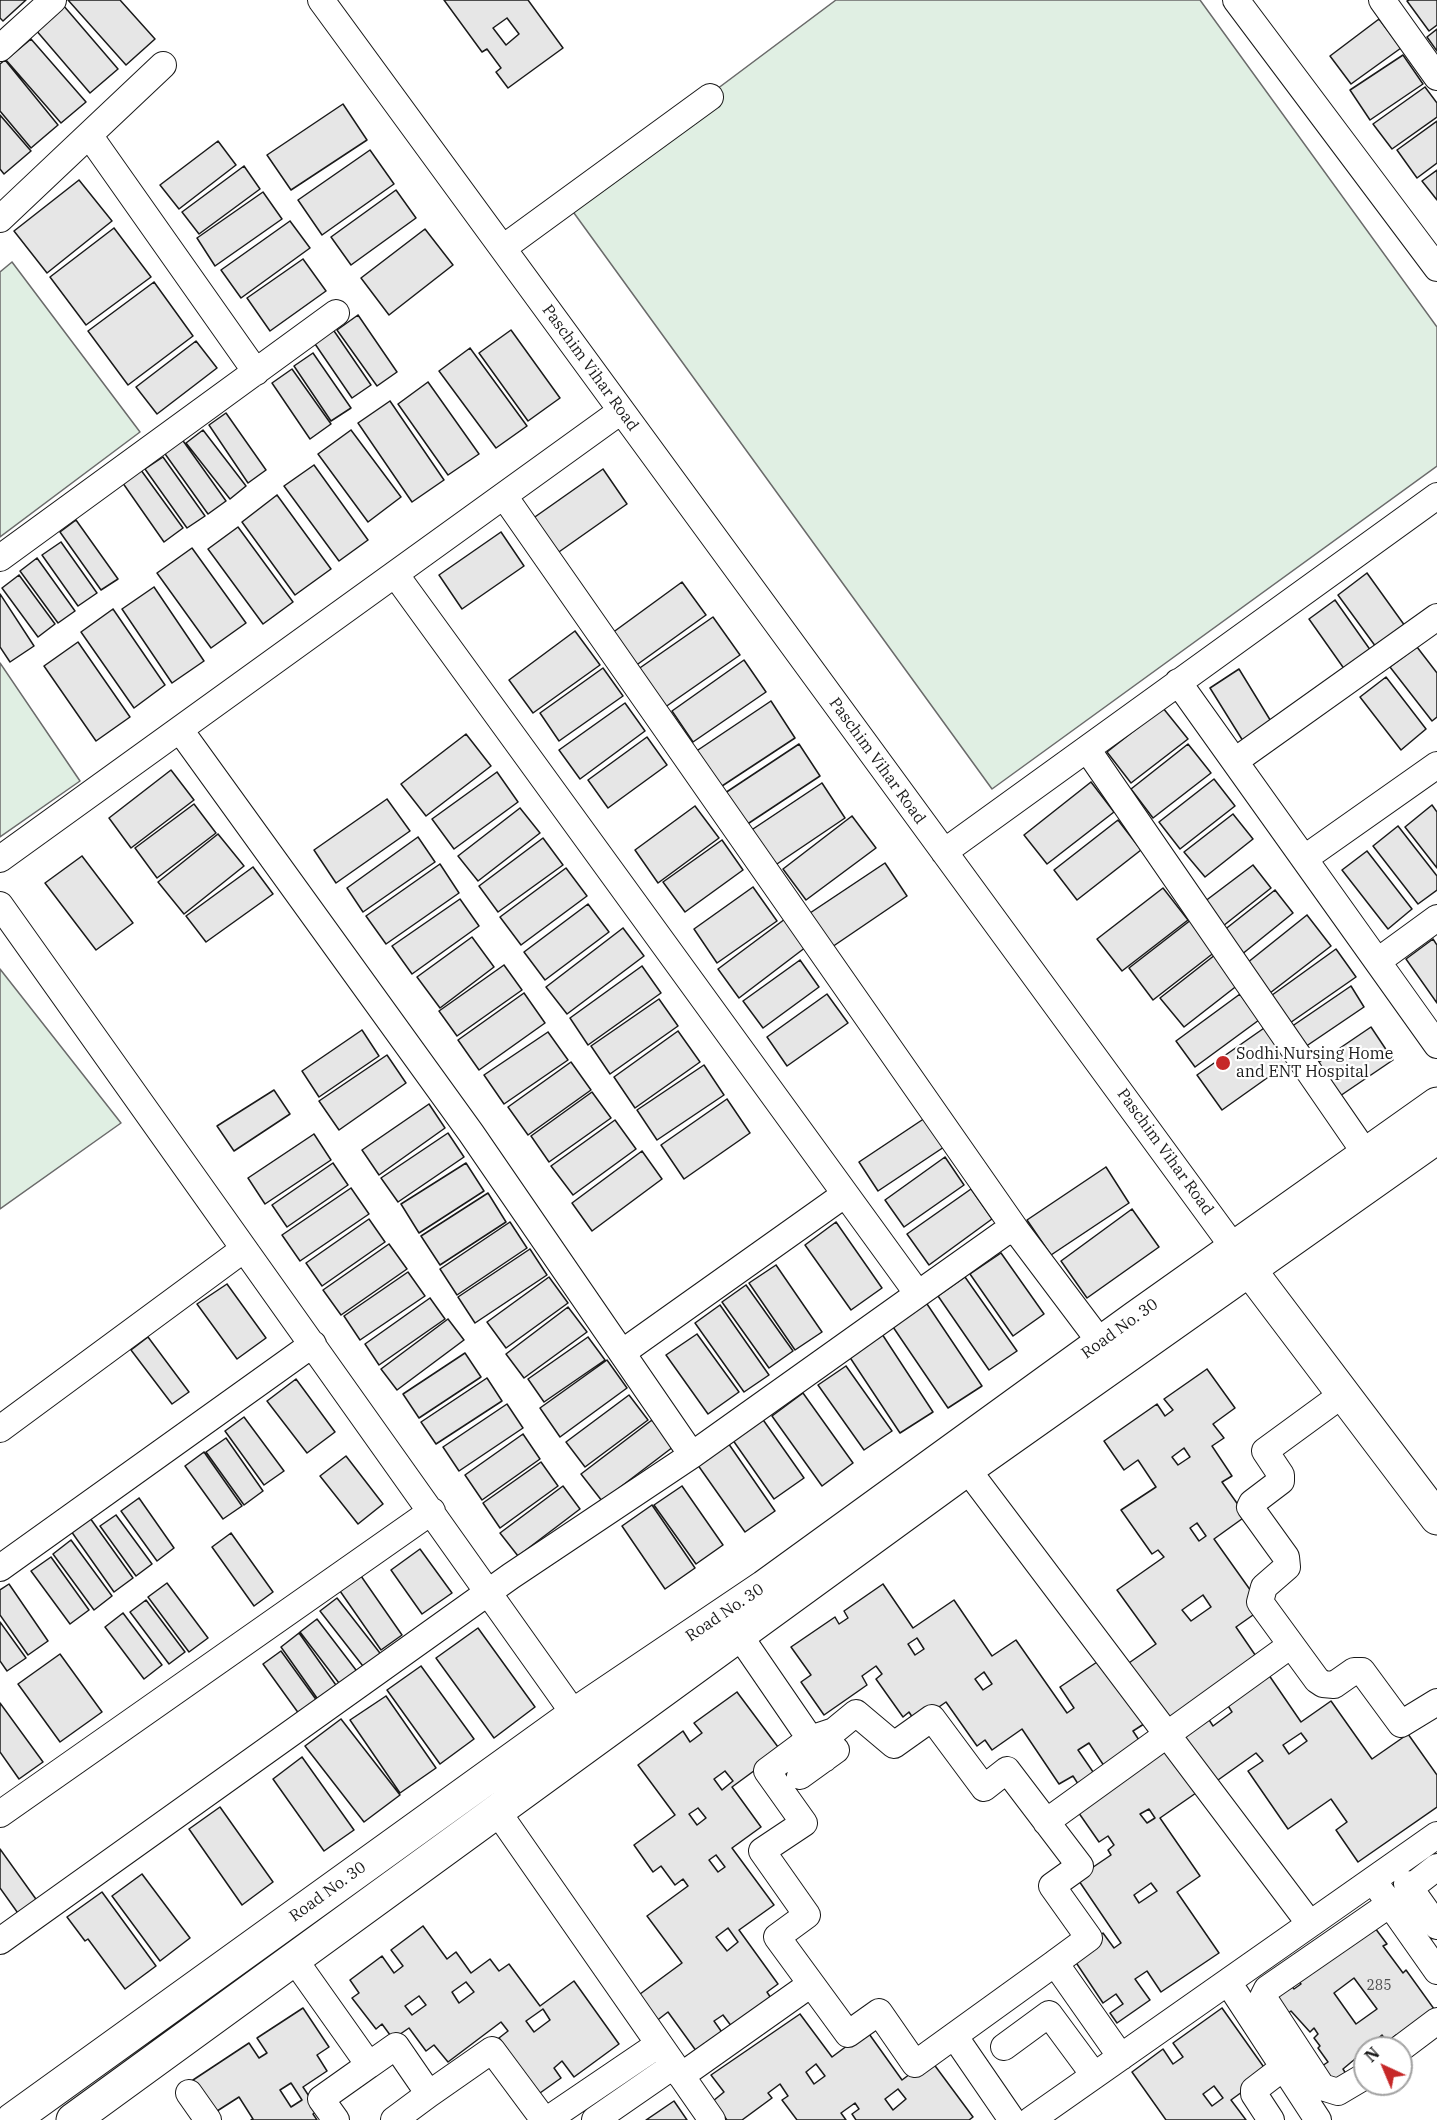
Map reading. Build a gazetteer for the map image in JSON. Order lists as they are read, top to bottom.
{
  "streets": {
    "street": ["Paschim Vihar Road", "Road No. 30"]
  },
  "crossings": [
    ["Paschim Vihar Road", "Road No. 30"]
  ],
  "places": ["Sodhi Nursing Home and ENT Hospital"],
  "house_numbers": ["285"],
  "north": "top left"
}
